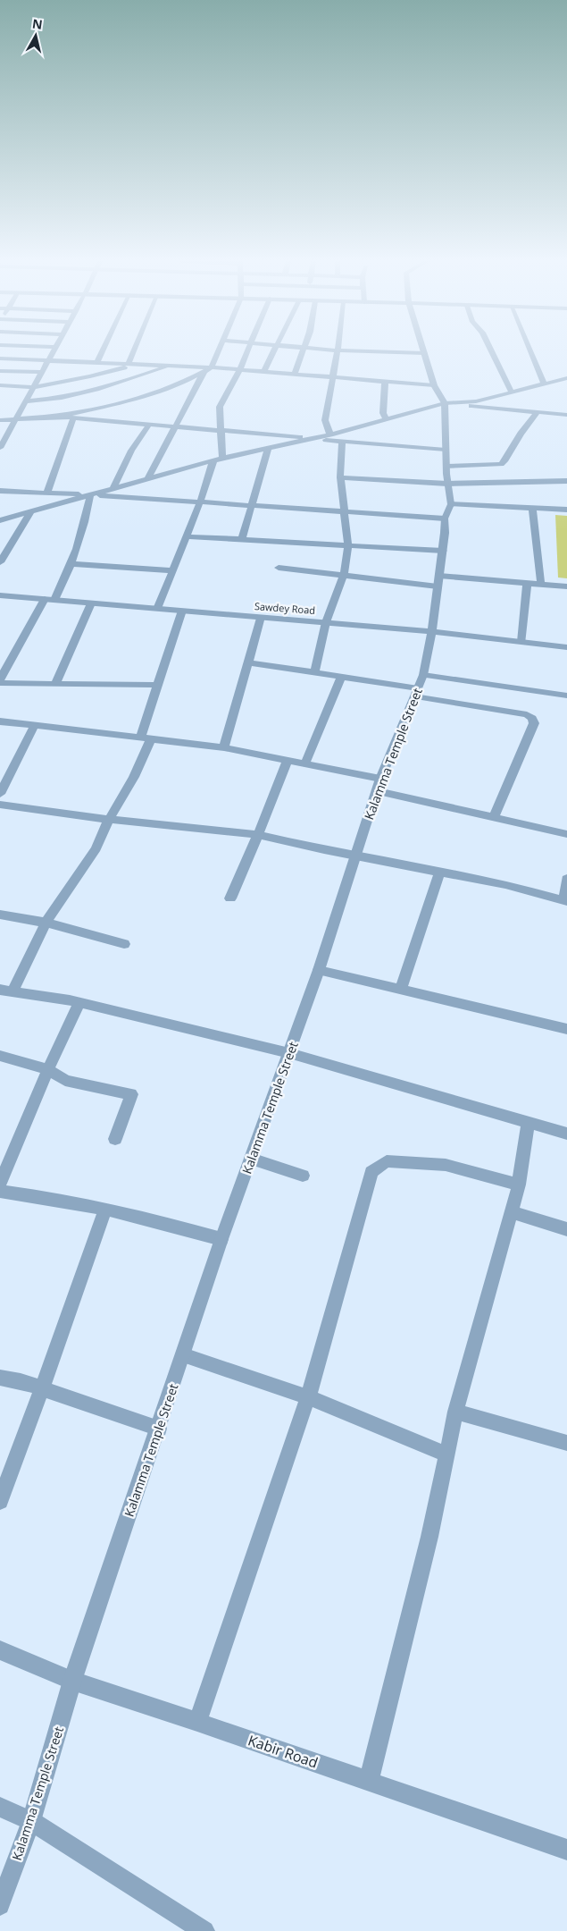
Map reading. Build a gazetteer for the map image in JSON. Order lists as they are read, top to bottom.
{
  "streets": {
    "street": ["Sawdey Road", "Kalamma Temple Street", "Kabir Road"]
  },
  "crossings": [
    ["Sawdey Road", "Kalamma Temple Street"],
    ["Kalamma Temple Street", "Kabir Road"]
  ],
  "north": "top"
}
